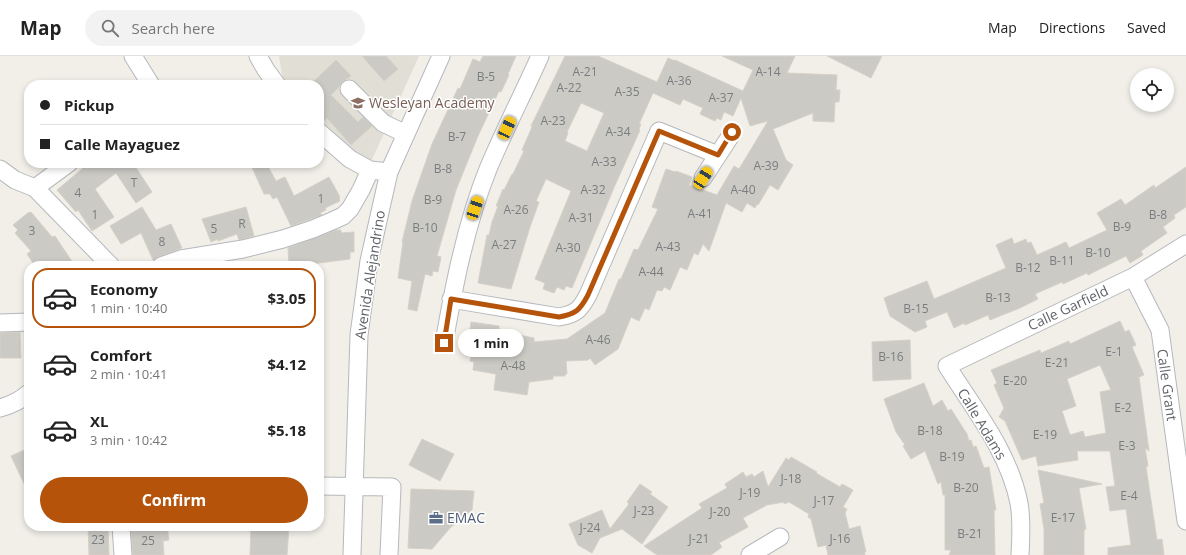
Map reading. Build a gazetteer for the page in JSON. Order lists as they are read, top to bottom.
{
  "streets": {
    "street": [
      "Avenida Alejandrino",
      "Calle Garfield",
      "Calle Grant",
      "Calle Adams"
    ]
  },
  "crossings": [
    ["Calle Garfield", "Calle Grant"],
    ["Calle Garfield", "Calle Adams"]
  ],
  "places": {
    "school or university": ["Wesleyan Academy"],
    "office": ["EMAC"]
  },
  "house_numbers": [
    "A-21",
    "A-14",
    "B-5",
    "A-36",
    "A-22",
    "A-35",
    "A-37",
    "A-23",
    "A-34",
    "B-7",
    "A-33",
    "A-39",
    "B-8",
    "T",
    "A-32",
    "A-40",
    "4",
    "1",
    "B-9",
    "A-26",
    "A-41",
    "1",
    "B-8",
    "A-31",
    "R",
    "B-9",
    "B-10",
    "5",
    "3",
    "8",
    "A-27",
    "A-43",
    "A-30",
    "B-10",
    "B-11",
    "B-12",
    "A-44",
    "B-13",
    "B-15",
    "A-46",
    "E-1",
    "B-16",
    "E-21",
    "A-48",
    "E-20",
    "E-2",
    "B-18",
    "E-19",
    "E-3",
    "B-19",
    "J-18",
    "B-20",
    "J-19",
    "E-4",
    "J-17",
    "J-23",
    "J-20",
    "E-17",
    "J-24",
    "B-21",
    "J-21",
    "J-16",
    "23",
    "25"
  ],
  "page": {
    "header": "Map",
    "search": "Search here",
    "nav": ["Map", "Directions", "Saved"],
    "banner": ["Pickup", "Calle Mayaguez"],
    "list": [
      {
        "name": "Economy",
        "note": "1 min · 10:40",
        "value": "$3.05"
      },
      {
        "name": "Comfort",
        "note": "2 min · 10:41",
        "value": "$4.12"
      },
      {
        "name": "XL",
        "note": "3 min · 10:42",
        "value": "$5.18"
      }
    ],
    "bubble": "1 min",
    "buttons": "Confirm"
  }
}
